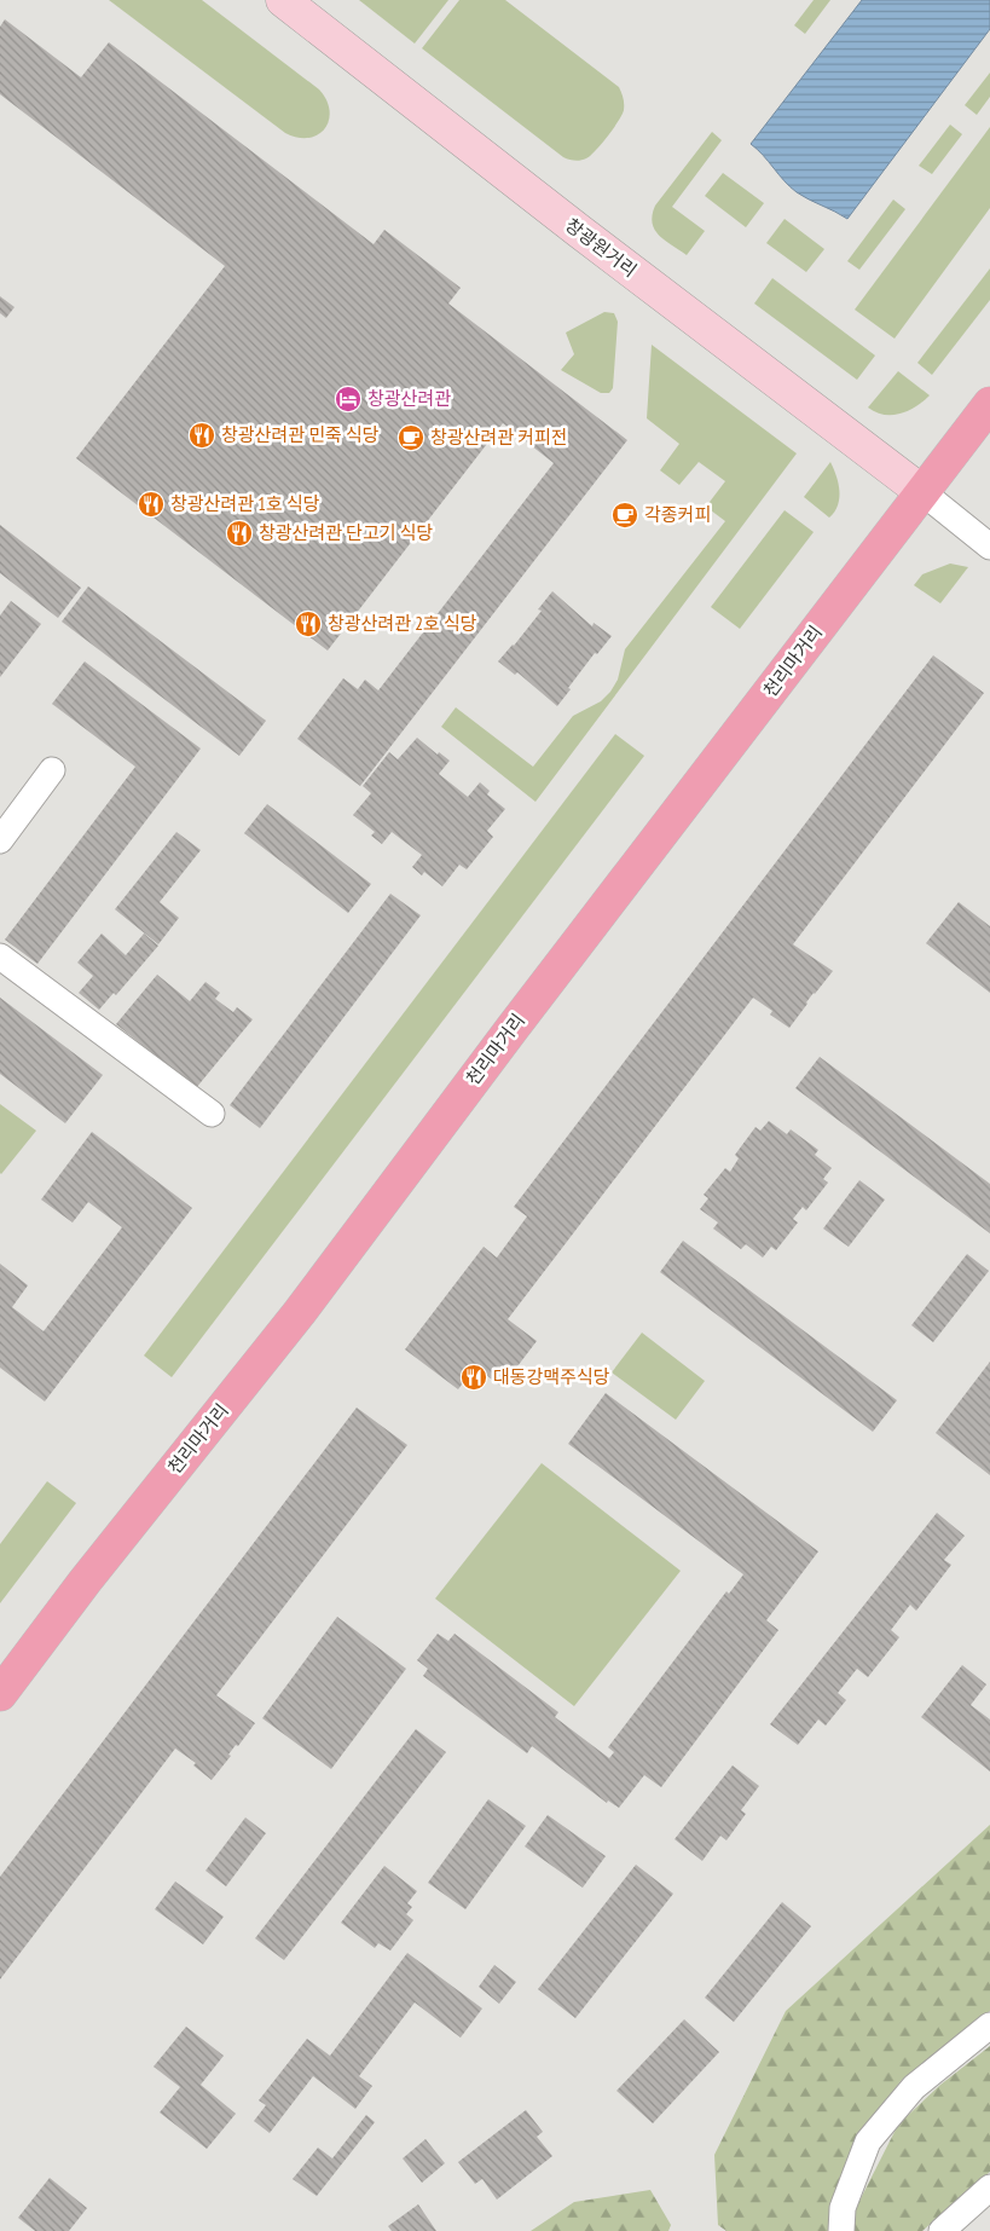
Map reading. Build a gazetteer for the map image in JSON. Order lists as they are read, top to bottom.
{
  "streets": {
    "main road": ["창광원거리", "천리마거리"]
  },
  "crossings": [
    ["창광원거리", "천리마거리"]
  ],
  "places": {
    "hotel": ["창광산려관"],
    "restaurant": [
      "창광산려관 민죽 식당",
      "창광산려관 1호 식당",
      "창광산려관 단고기 식당",
      "창광산려관 2호 식당",
      "대동강맥주식당"
    ],
    "cafe": ["창광산려관 커피전", "각종커피"]
  }
}
